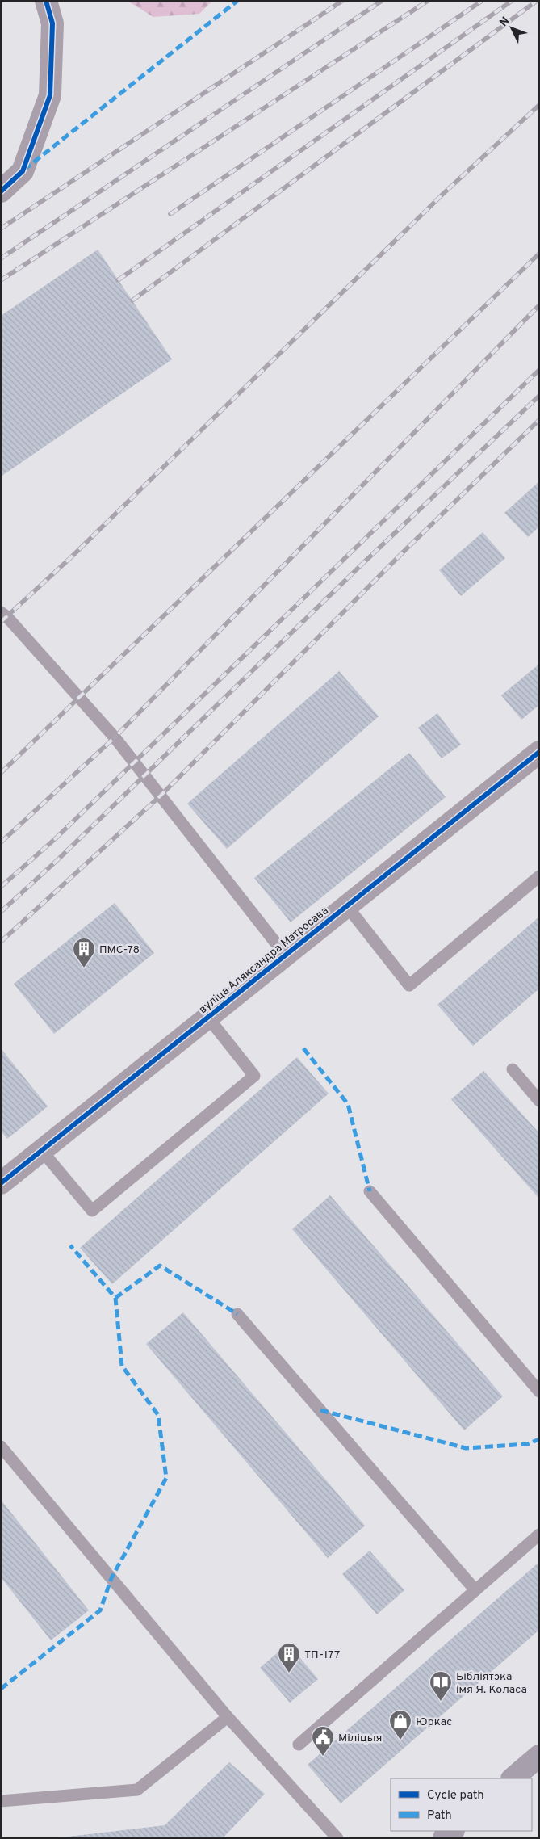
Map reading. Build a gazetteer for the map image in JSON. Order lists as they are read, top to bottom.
{
  "streets": {
    "street": ["вуліца Аляксандра Матросава"]
  },
  "places": {
    "building": ["ПМС-78", "ТП-177"],
    "library": ["Бібліятэка імя Я. Коласа"],
    "shop": ["Юркас"],
    "public building": ["Міліцыя"]
  },
  "legend": ["Cycle path", "Path"],
  "north": "top left"
}
